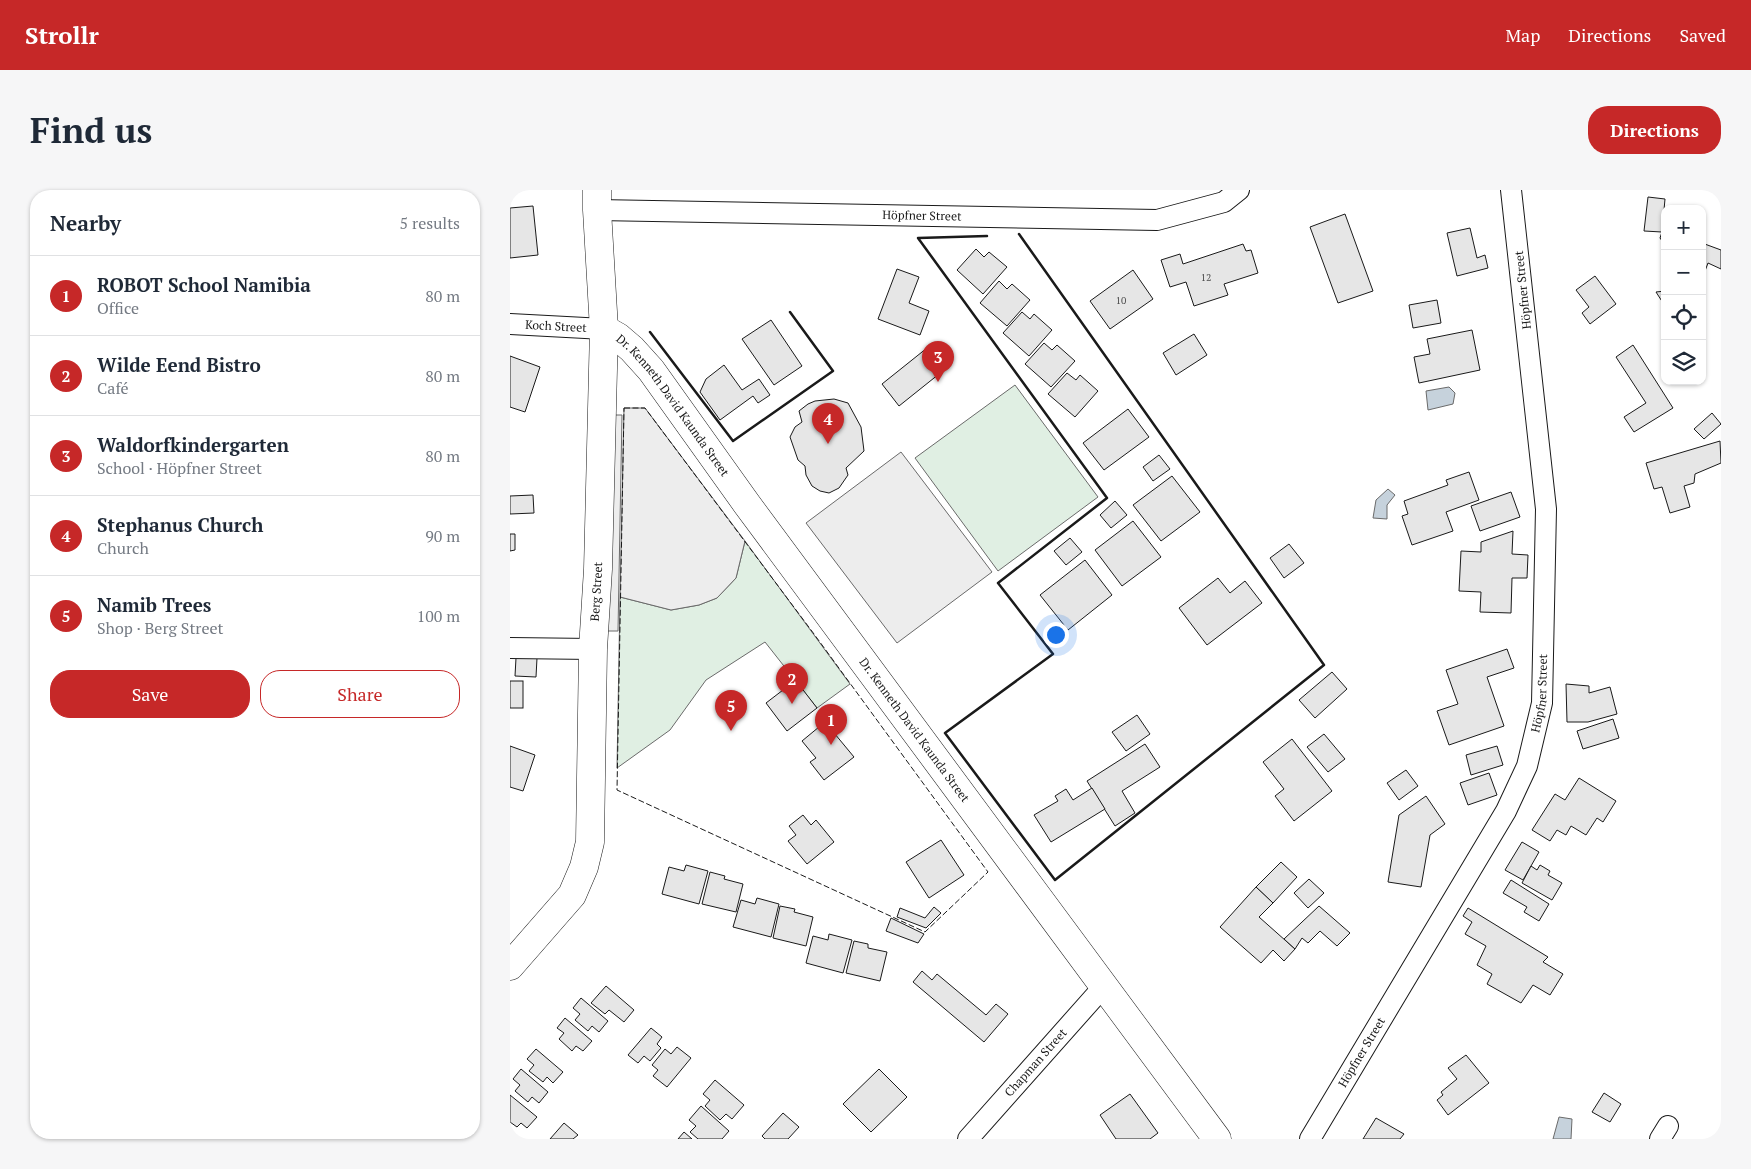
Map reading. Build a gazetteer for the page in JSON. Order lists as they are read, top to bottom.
{
  "streets": {
    "street": [
      "Höpfner Street",
      "Koch Street",
      "Dr. Kenneth David Kaunda Street",
      "Berg Street",
      "Chapman Street"
    ]
  },
  "crossings": [
    ["Höpfner Street", "Berg Street"],
    ["Koch Street", "Dr. Kenneth David Kaunda Street"],
    ["Koch Street", "Berg Street"],
    ["Dr. Kenneth David Kaunda Street", "Berg Street"],
    ["Dr. Kenneth David Kaunda Street", "Chapman Street"]
  ],
  "house_numbers": ["12", "10"],
  "page": {
    "header": "Strollr",
    "nav": ["Map", "Directions", "Saved"],
    "buttons": [
      "Directions",
      ["Save", "Share"]
    ],
    "title": "Find us",
    "heading": ["Nearby", "5 results"],
    "map_buttons": ["+", "−"],
    "list": [
      {
        "mark": "1",
        "name": "ROBOT School Namibia",
        "note": "Office",
        "value": "80 m"
      },
      {
        "mark": "2",
        "name": "Wilde Eend Bistro",
        "note": "Café",
        "value": "80 m"
      },
      {
        "mark": "3",
        "name": "Waldorfkindergarten",
        "note": "School · Höpfner Street",
        "value": "80 m"
      },
      {
        "mark": "4",
        "name": "Stephanus Church",
        "note": "Church",
        "value": "90 m"
      },
      {
        "mark": "5",
        "name": "Namib Trees",
        "note": "Shop · Berg Street",
        "value": "100 m"
      }
    ],
    "pins": [
      "3",
      "4",
      "2",
      "5",
      "1"
    ]
  }
}
